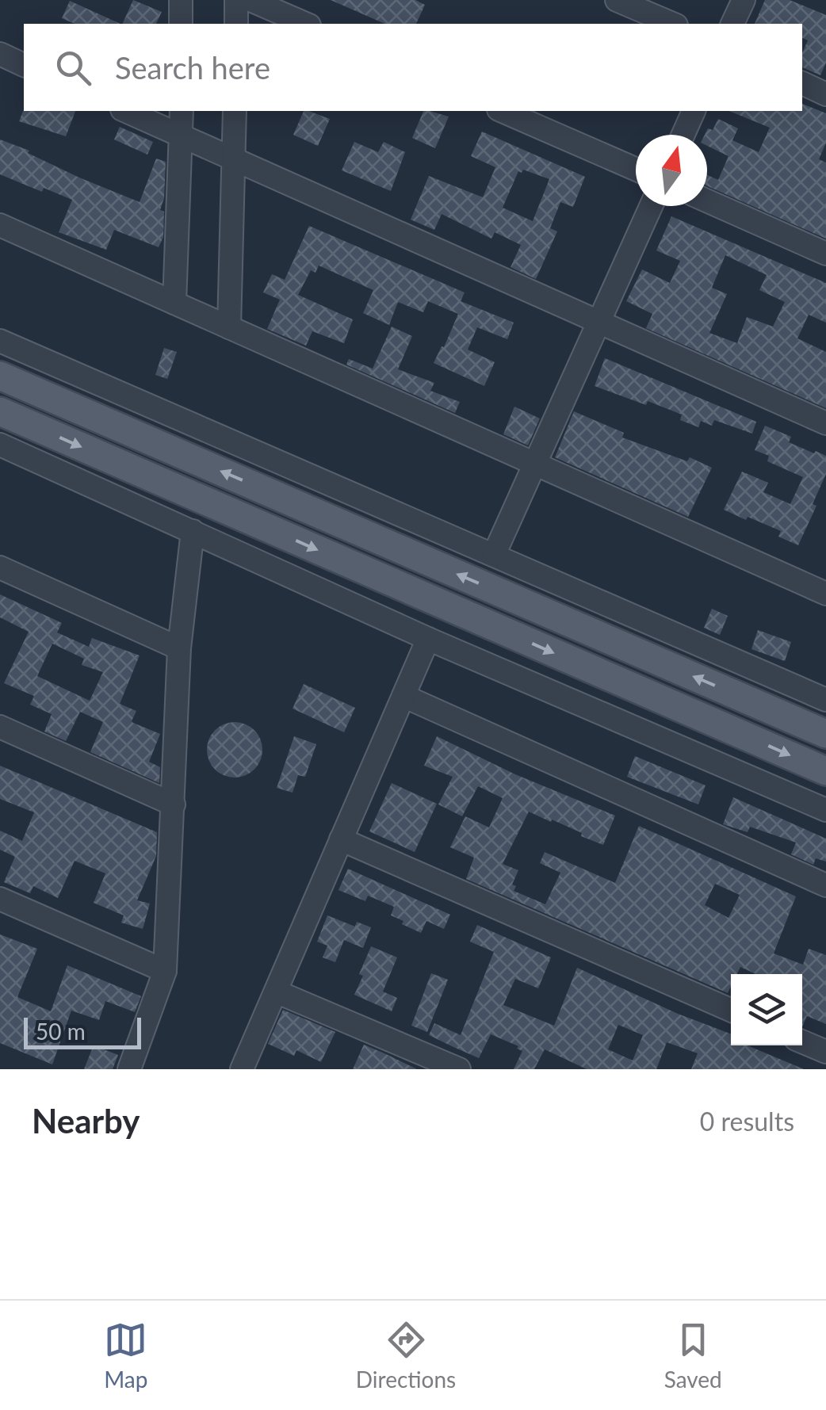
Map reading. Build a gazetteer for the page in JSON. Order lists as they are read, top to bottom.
{
  "scale_bar": "50 m",
  "north": "top",
  "page": {
    "search": "Search here",
    "scale": "50 m",
    "heading": ["Nearby", "0 results"],
    "nav": ["Map", "Directions", "Saved"]
  }
}
